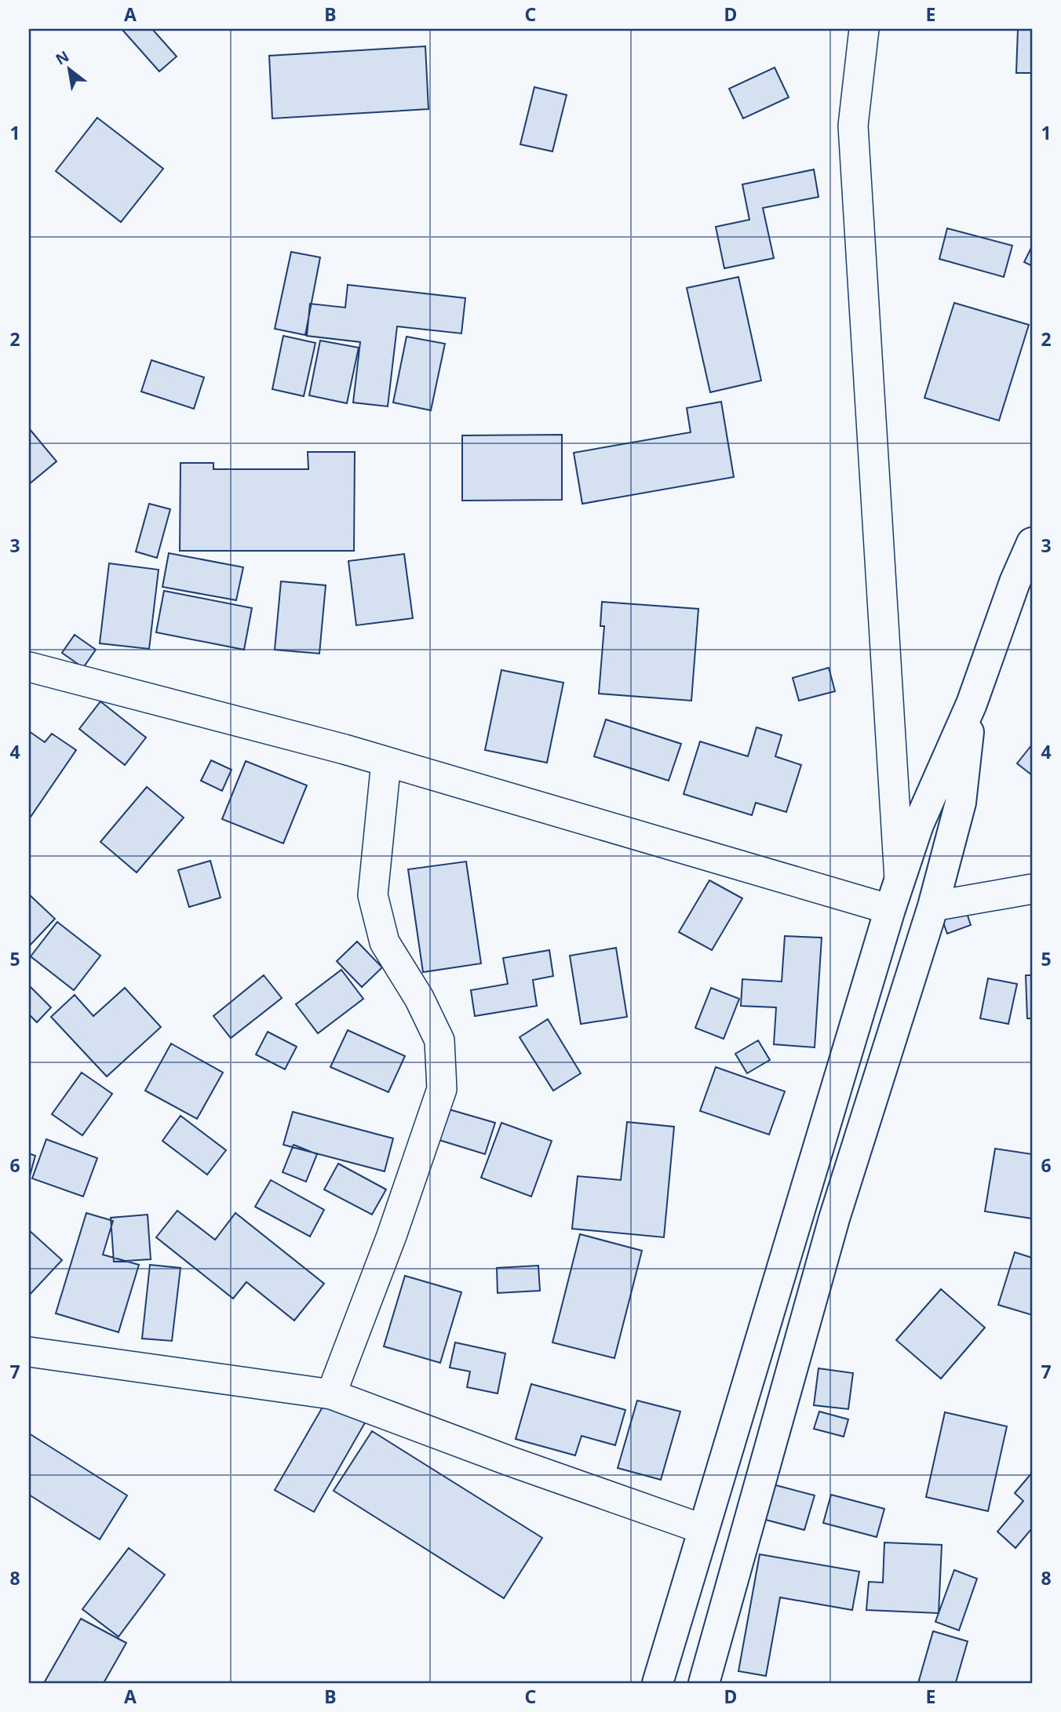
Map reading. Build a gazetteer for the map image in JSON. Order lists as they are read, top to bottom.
{
  "north": "top left",
  "grid": {
    "columns": [
      "A",
      "B",
      "C",
      "D",
      "E"
    ],
    "rows": [
      "1",
      "2",
      "3",
      "4",
      "5",
      "6",
      "7",
      "8"
    ]
  }
}
